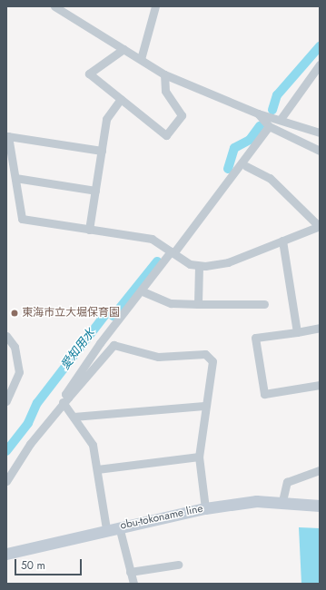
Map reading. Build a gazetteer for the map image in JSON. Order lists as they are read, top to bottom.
{
  "streets": {
    "main road": ["obu-tokoname line"]
  },
  "water": ["愛知用水"],
  "places": ["東海市立大堀保育園"],
  "scale_bar": "50 m"
}
